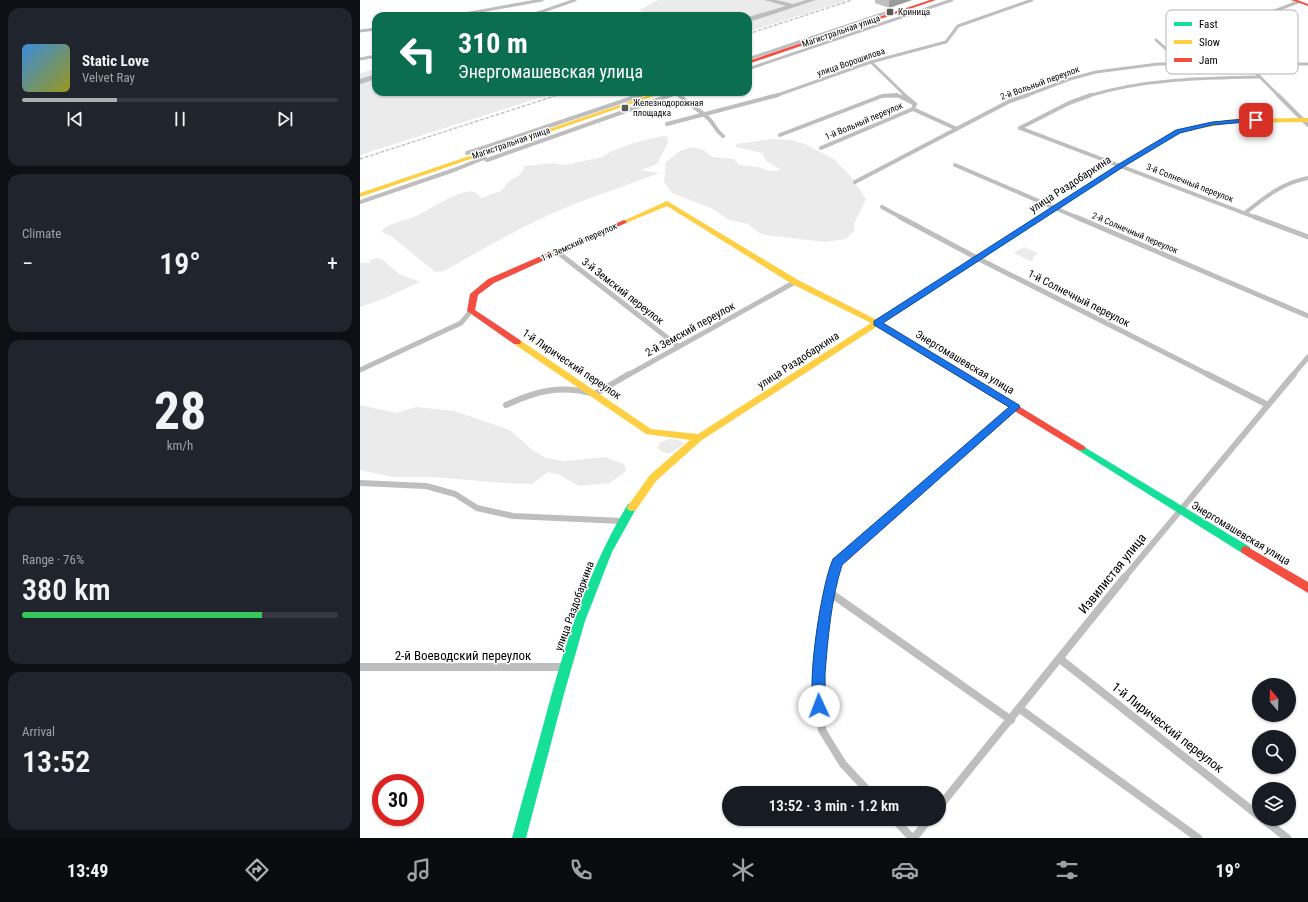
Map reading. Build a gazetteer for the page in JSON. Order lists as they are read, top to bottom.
{
  "streets": {
    "street": [
      "Магистральная улица",
      "улица Ворошилова",
      "2-й Вольный переулок",
      "1-й Вольный переулок",
      "3-й Солнечный переулок",
      "улица Раздобаркина",
      "2-й Солнечный переулок",
      "1-й Земский переулок",
      "3-й Земский переулок",
      "1-й Солнечный переулок",
      "2-й Земский переулок",
      "Энергомашевская улица",
      "1-й Лирический переулок",
      "Извилистая улица",
      "2-й Воеводский переулок"
    ]
  },
  "crossings": [
    ["3-й Солнечный переулок", "улица Раздобаркина"],
    ["улица Раздобаркина", "2-й Солнечный переулок"],
    ["улица Раздобаркина", "1-й Солнечный переулок"],
    ["улица Раздобаркина", "Энергомашевская улица"],
    ["улица Раздобаркина", "1-й Лирический переулок"],
    ["улица Раздобаркина", "2-й Воеводский переулок"],
    ["1-й Земский переулок", "3-й Земский переулок"],
    ["1-й Земский переулок", "Энергомашевская улица"],
    ["1-й Земский переулок", "1-й Лирический переулок"],
    ["3-й Земский переулок", "2-й Земский переулок"],
    ["1-й Солнечный переулок", "Извилистая улица"],
    ["2-й Земский переулок", "Энергомашевская улица"],
    ["2-й Земский переулок", "1-й Лирический переулок"],
    ["Энергомашевская улица", "Извилистая улица"],
    ["1-й Лирический переулок", "Извилистая улица"]
  ],
  "places": {
    "transit": ["Криница", "Железнодорожная площадка"]
  },
  "legend": ["Fast", "Slow", "Jam"],
  "north": "top",
  "page": {
    "turn": ["310 m", "Энергомашевская улица"],
    "song": ["Static Love", "Velvet Ray"],
    "tile": [
      "Climate",
      ["28", "km/h"],
      ["Range · 76%", "380 km"],
      ["Arrival", "13:52"]
    ],
    "heat": ["−", "19°", "+"],
    "limit": "30",
    "trip": "13:52 · 3 min · 1.2 km",
    "tabs": ["13:49", "19°"]
  }
}
